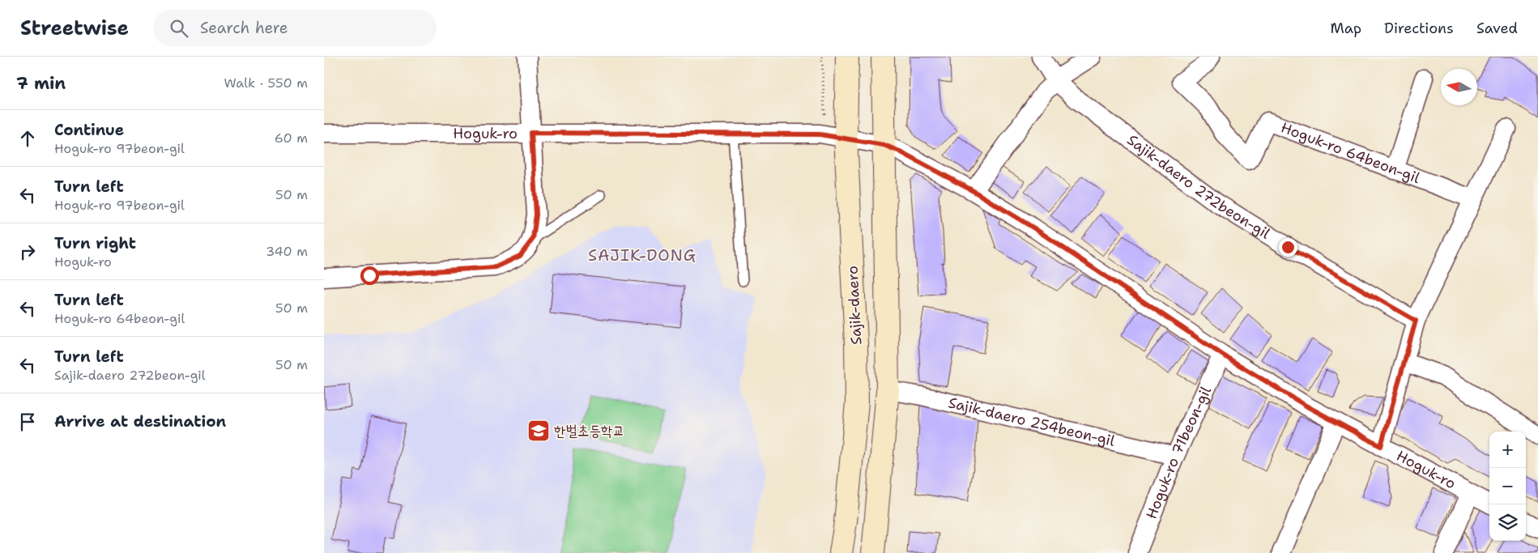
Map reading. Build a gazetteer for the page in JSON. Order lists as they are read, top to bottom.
{
  "streets": {
    "main road": ["Sajik-daero"],
    "street": [
      "Hoguk-ro",
      "Hoguk-ro 64beon-gil",
      "Sajik-daero 272beon-gil",
      "Sajik-daero 254beon-gil",
      "Hoguk-ro 71beon-gil"
    ]
  },
  "crossings": [
    ["Hoguk-ro", "Sajik-daero"],
    ["Hoguk-ro", "Hoguk-ro 71beon-gil"],
    ["Sajik-daero 254beon-gil", "Hoguk-ro 71beon-gil"]
  ],
  "districts": ["SAJIK-DONG"],
  "places": {
    "school or university": ["한벌초등학교"]
  },
  "north": "left",
  "page": {
    "header": "Streetwise",
    "search": "Search here",
    "nav": ["Map", "Directions", "Saved"],
    "heading": ["7 min", "Walk · 550 m"],
    "list": [
      ["Continue", "Hoguk-ro 97beon-gil", "60 m"],
      ["Turn left", "Hoguk-ro 97beon-gil", "50 m"],
      ["Turn right", "Hoguk-ro", "340 m"],
      ["Turn left", "Hoguk-ro 64beon-gil", "50 m"],
      ["Turn left", "Sajik-daero 272beon-gil", "50 m"],
      "Arrive at destination"
    ],
    "map_buttons": ["+", "−"]
  }
}
